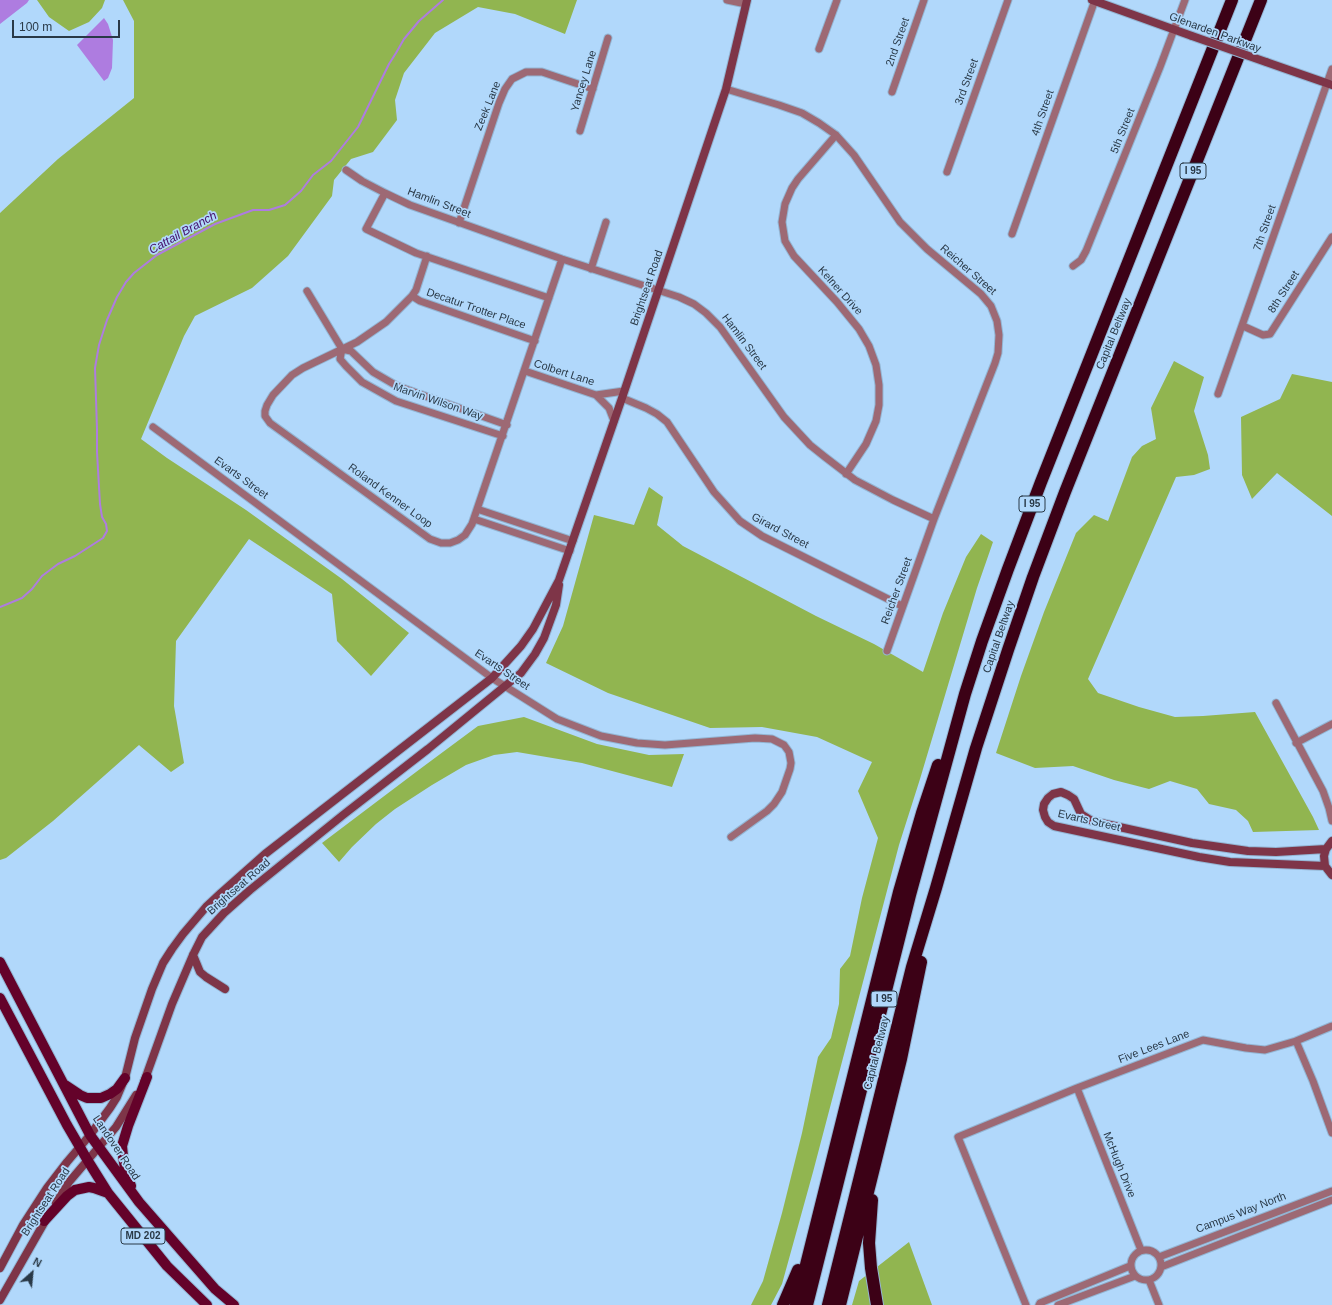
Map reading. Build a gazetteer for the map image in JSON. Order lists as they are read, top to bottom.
{
  "streets": {
    "highway": ["I 95", "Capital Beltway"],
    "main road": ["Landover Road", "MD 202"],
    "street": [
      "Glenarden Parkway",
      "2nd Street",
      "Yancey Lane",
      "3rd Street",
      "Zeek Lane",
      "4th Street",
      "5th Street",
      "Hamlin Street",
      "7th Street",
      "Reicher Street",
      "Brightseat Road",
      "Kelner Drive",
      "8th Street",
      "Decatur Trotter Place",
      "Colbert Lane",
      "Marvin Wilson Way",
      "Evarts Street",
      "Roland Kenner Loop",
      "Girard Street",
      "Five Lees Lane",
      "McHugh Drive",
      "Campus Way North"
    ]
  },
  "crossings": [
    ["Glenarden Parkway", "4th Street"],
    ["Glenarden Parkway", "5th Street"],
    ["Glenarden Parkway", "7th Street"],
    ["Yancey Lane", "Zeek Lane"],
    ["Zeek Lane", "Hamlin Street"],
    ["Hamlin Street", "Reicher Street"],
    ["Hamlin Street", "Brightseat Road"],
    ["Hamlin Street", "Kelner Drive"],
    ["Hamlin Street", "Roland Kenner Loop"],
    ["7th Street", "8th Street"],
    ["Reicher Street", "Brightseat Road"],
    ["Reicher Street", "Kelner Drive"],
    ["Reicher Street", "Girard Street"],
    ["Brightseat Road", "Colbert Lane"],
    ["Brightseat Road", "Evarts Street"],
    ["Brightseat Road", "Girard Street"],
    ["Brightseat Road", "Landover Road"],
    ["Brightseat Road", "MD 202"],
    ["Decatur Trotter Place", "Roland Kenner Loop"],
    ["Colbert Lane", "Roland Kenner Loop"],
    ["Colbert Lane", "Girard Street"],
    ["Marvin Wilson Way", "Roland Kenner Loop"],
    ["Five Lees Lane", "McHugh Drive"],
    ["McHugh Drive", "Campus Way North"]
  ],
  "water": ["Cattail Branch"],
  "scale_bar": "100 m",
  "north": "top right"
}
